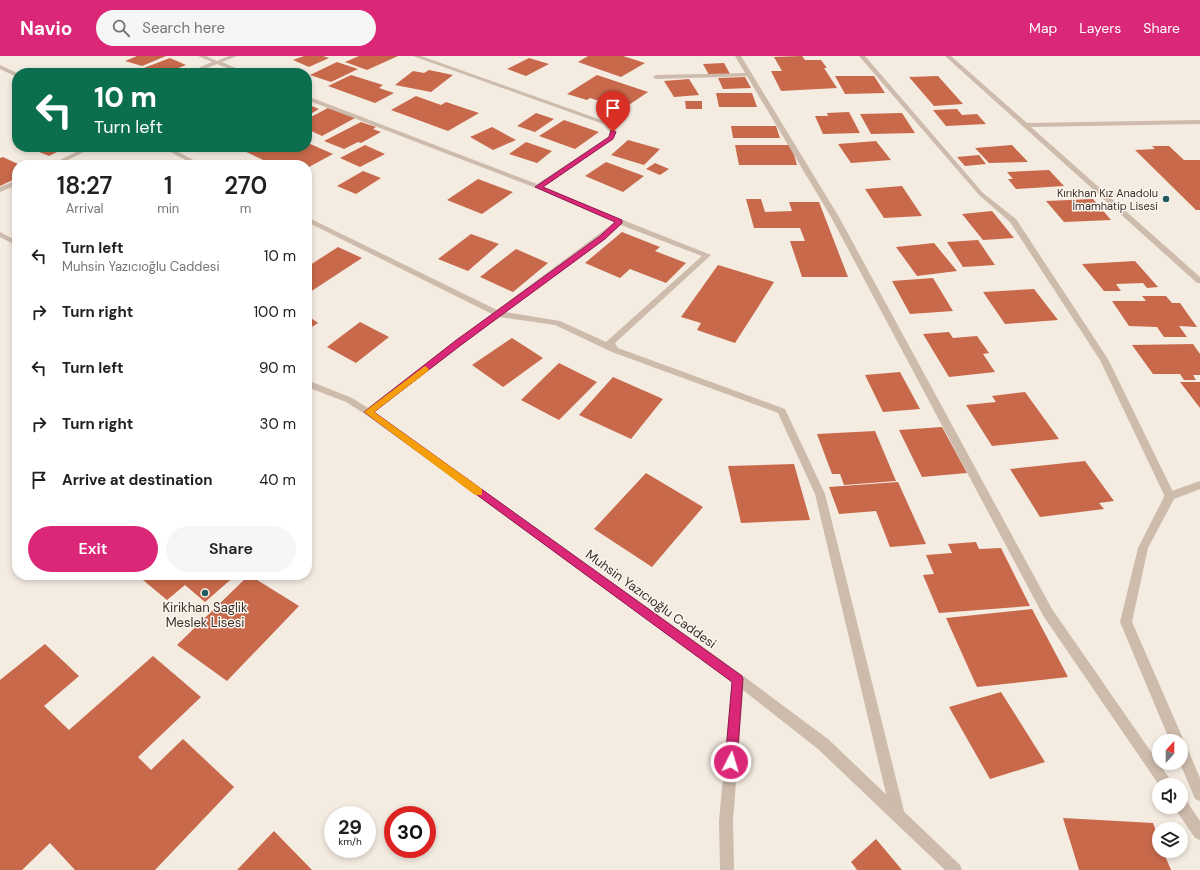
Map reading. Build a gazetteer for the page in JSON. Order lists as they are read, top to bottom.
{
  "streets": {
    "street": ["Muhsin Yazıcıoğlu Caddesi"]
  },
  "places": ["Kırıkhan Kız Anadolu İmamhatip Lisesi", "Kirikhan Saglik Meslek Lisesi"],
  "north": "top",
  "page": {
    "header": "Navio",
    "search": "Search here",
    "nav": ["Map", "Layers", "Share"],
    "turn": ["10 m", "Turn left"],
    "eta": [
      "18:27",
      "Arrival",
      "1",
      "min",
      "270",
      "m"
    ],
    "list": [
      {
        "name": "Turn left",
        "note": "Muhsin Yazıcıoğlu Caddesi",
        "value": "10 m"
      },
      {
        "name": "Turn right",
        "value": "100 m"
      },
      {
        "name": "Turn left",
        "value": "90 m"
      },
      {
        "name": "Turn right",
        "value": "30 m"
      },
      {
        "name": "Arrive at destination",
        "value": "40 m"
      }
    ],
    "buttons": ["Exit", "Share"],
    "speed": "29 km/h",
    "limit": "30"
  }
}
